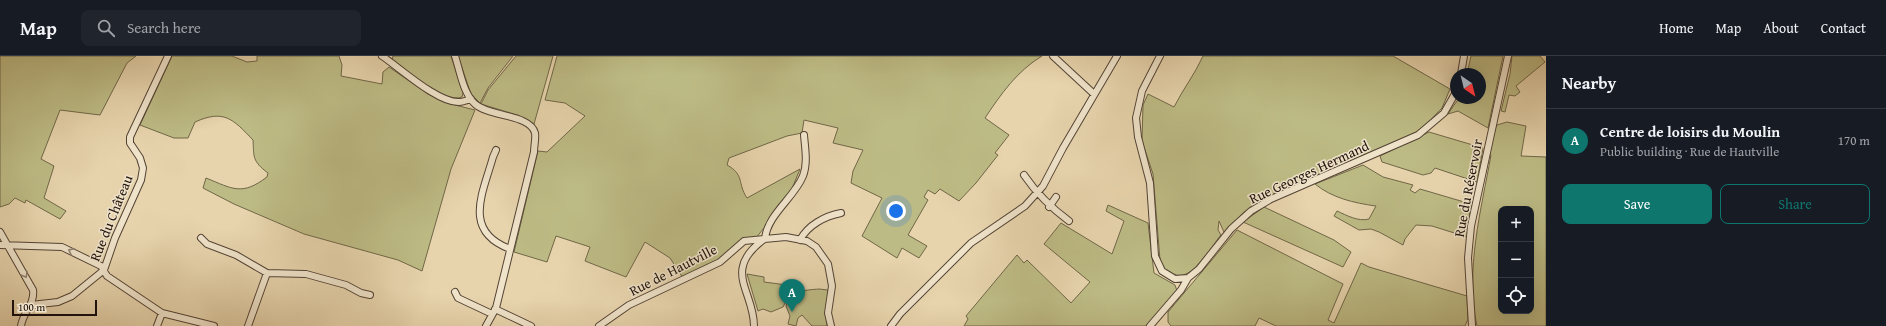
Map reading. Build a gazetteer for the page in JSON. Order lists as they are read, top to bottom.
{
  "streets": {
    "street": [
      "Rue Georges Hermand",
      "Rue du Réservoir",
      "Rue du Château",
      "Rue de Hautville"
    ]
  },
  "scale_bar": "100 m",
  "north": "bottom right",
  "page": {
    "header": "Map",
    "search": "Search here",
    "nav": [
      "Home",
      "Map",
      "About",
      "Contact"
    ],
    "heading": "Nearby",
    "list": [
      {
        "mark": "A",
        "name": "Centre de loisirs du Moulin",
        "note": "Public building · Rue de Hautville",
        "value": "170 m"
      }
    ],
    "buttons": ["Save", "Share"],
    "map_buttons": ["+", "−"],
    "pins": "A",
    "scale": "100 m"
  }
}
